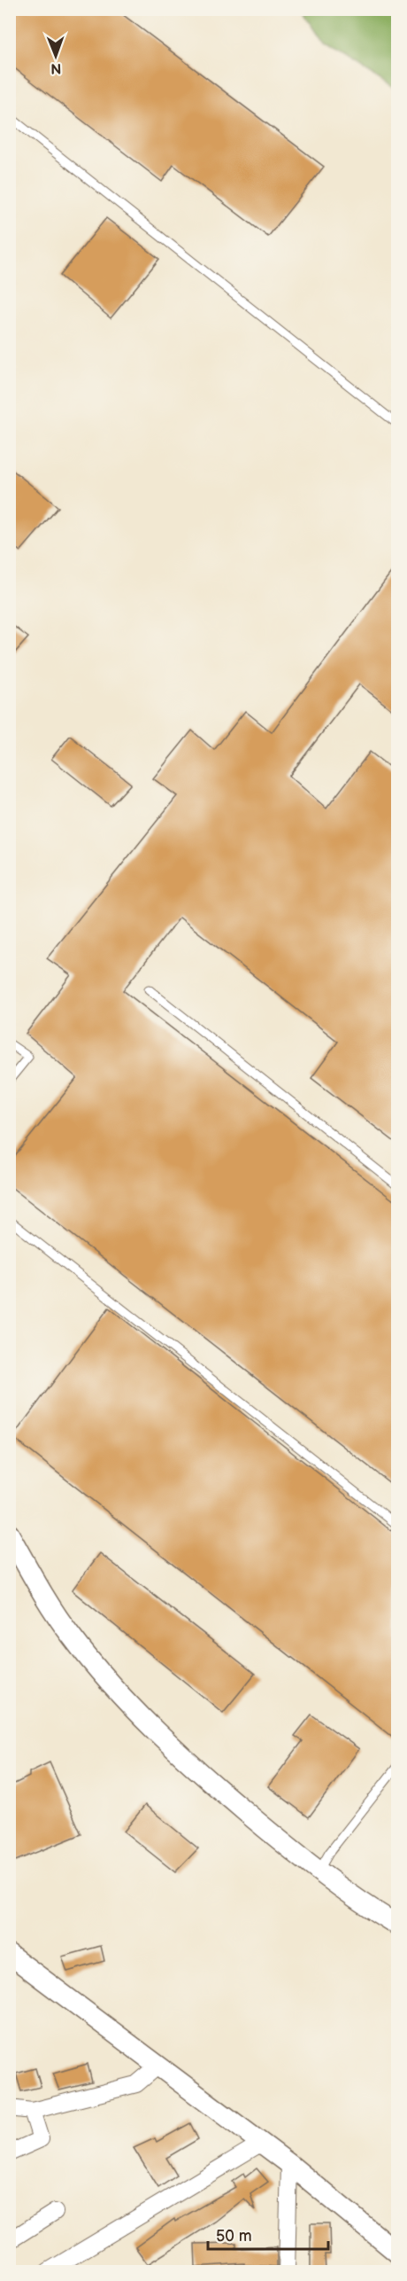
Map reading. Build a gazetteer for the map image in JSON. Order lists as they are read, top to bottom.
{
  "scale_bar": "50 m",
  "north": "bottom"
}
